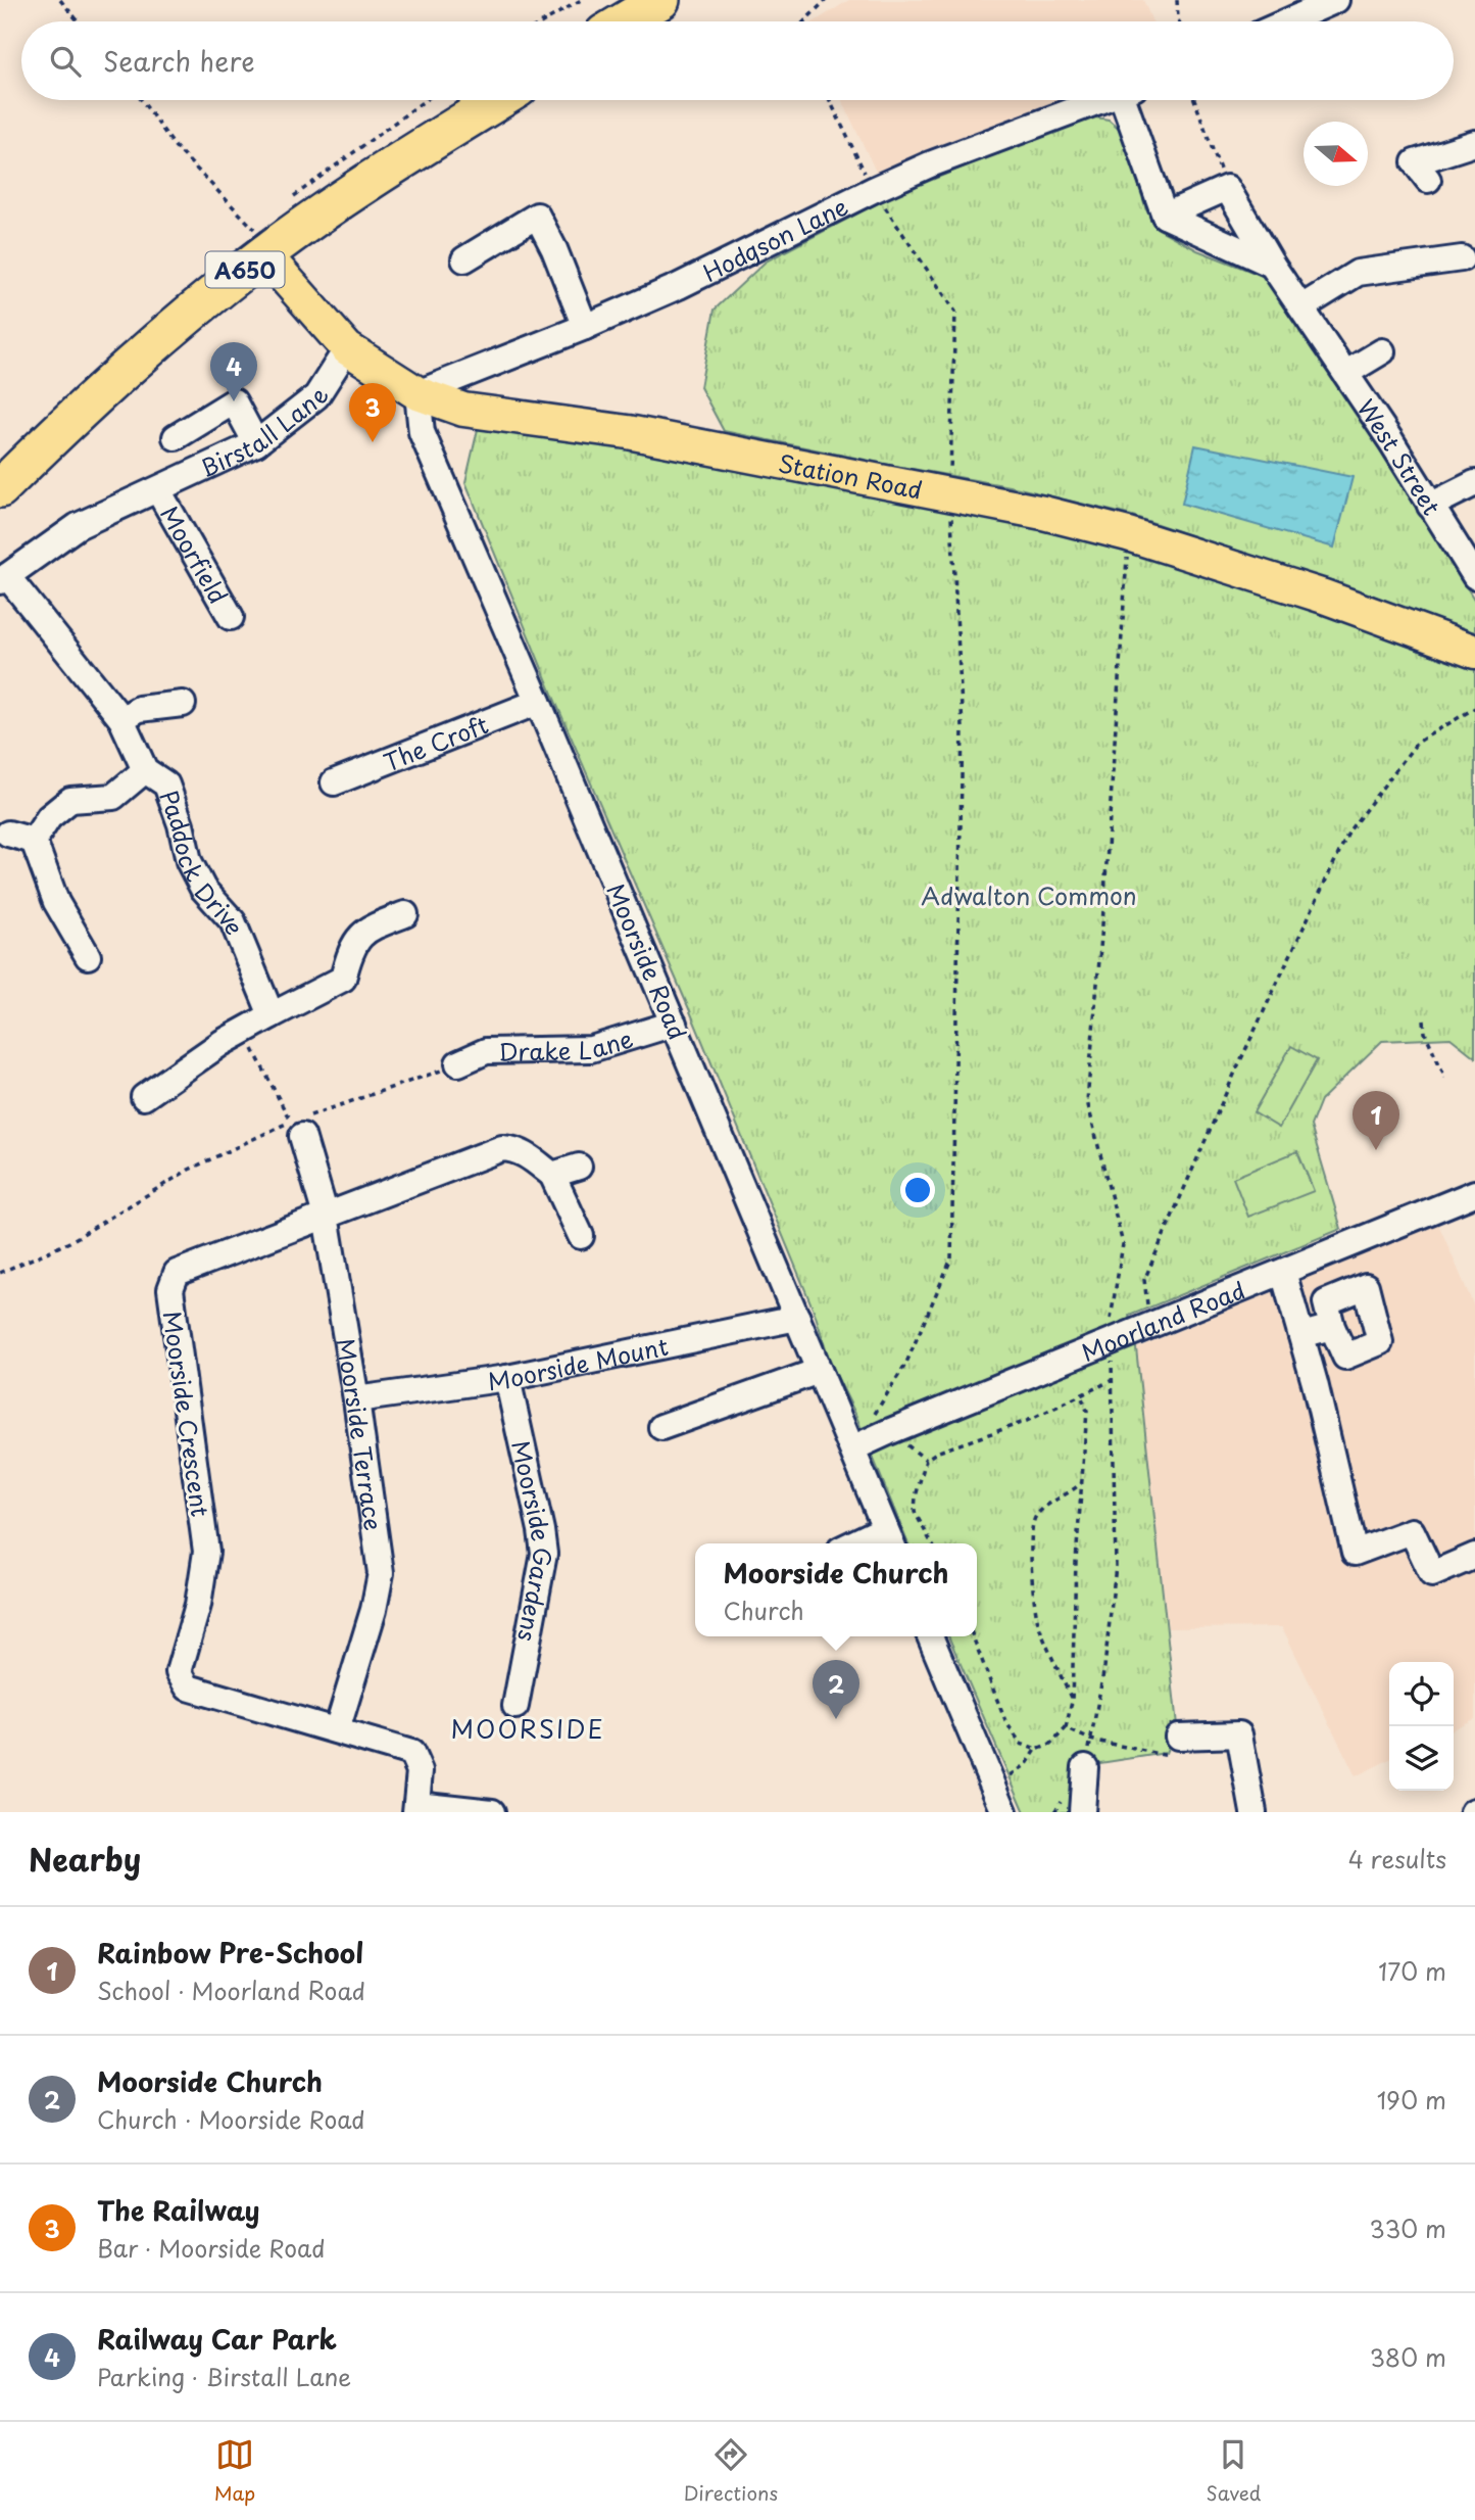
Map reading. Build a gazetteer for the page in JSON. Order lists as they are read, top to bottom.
{
  "streets": {
    "highway": ["A650"],
    "main road": ["Station Road"],
    "street": [
      "Hodgson Lane",
      "Birstall Lane",
      "West Street",
      "Moorfield",
      "The Croft",
      "Paddock Drive",
      "Moorside Road",
      "Drake Lane",
      "Moorland Road",
      "Moorside Mount",
      "Moorside Crescent",
      "Moorside Terrace",
      "Moorside Gardens"
    ]
  },
  "crossings": [
    ["Hodgson Lane", "Station Road"],
    ["Hodgson Lane", "Moorside Road"],
    ["A650", "Station Road"],
    ["Birstall Lane", "Station Road"],
    ["Birstall Lane", "Moorfield"],
    ["Birstall Lane", "Paddock Drive"],
    ["Station Road", "Moorside Road"],
    ["The Croft", "Moorside Road"],
    ["Moorside Road", "Drake Lane"],
    ["Moorside Road", "Moorland Road"],
    ["Moorside Road", "Moorside Mount"],
    ["Moorside Mount", "Moorside Terrace"],
    ["Moorside Mount", "Moorside Gardens"],
    ["Moorside Crescent", "Moorside Terrace"]
  ],
  "districts": ["MOORSIDE"],
  "parks": ["Adwalton Common"],
  "north": "right",
  "page": {
    "search": "Search here",
    "pins": [
      "4",
      "3",
      "1",
      "2"
    ],
    "popup": ["Moorside Church", "Church"],
    "heading": ["Nearby", "4 results"],
    "list": [
      {
        "mark": "1",
        "name": "Rainbow Pre-School",
        "note": "School · Moorland Road",
        "value": "170 m"
      },
      {
        "mark": "2",
        "name": "Moorside Church",
        "note": "Church · Moorside Road",
        "value": "190 m"
      },
      {
        "mark": "3",
        "name": "The Railway",
        "note": "Bar · Moorside Road",
        "value": "330 m"
      },
      {
        "mark": "4",
        "name": "Railway Car Park",
        "note": "Parking · Birstall Lane",
        "value": "380 m"
      }
    ],
    "nav": ["Map", "Directions", "Saved"]
  }
}
